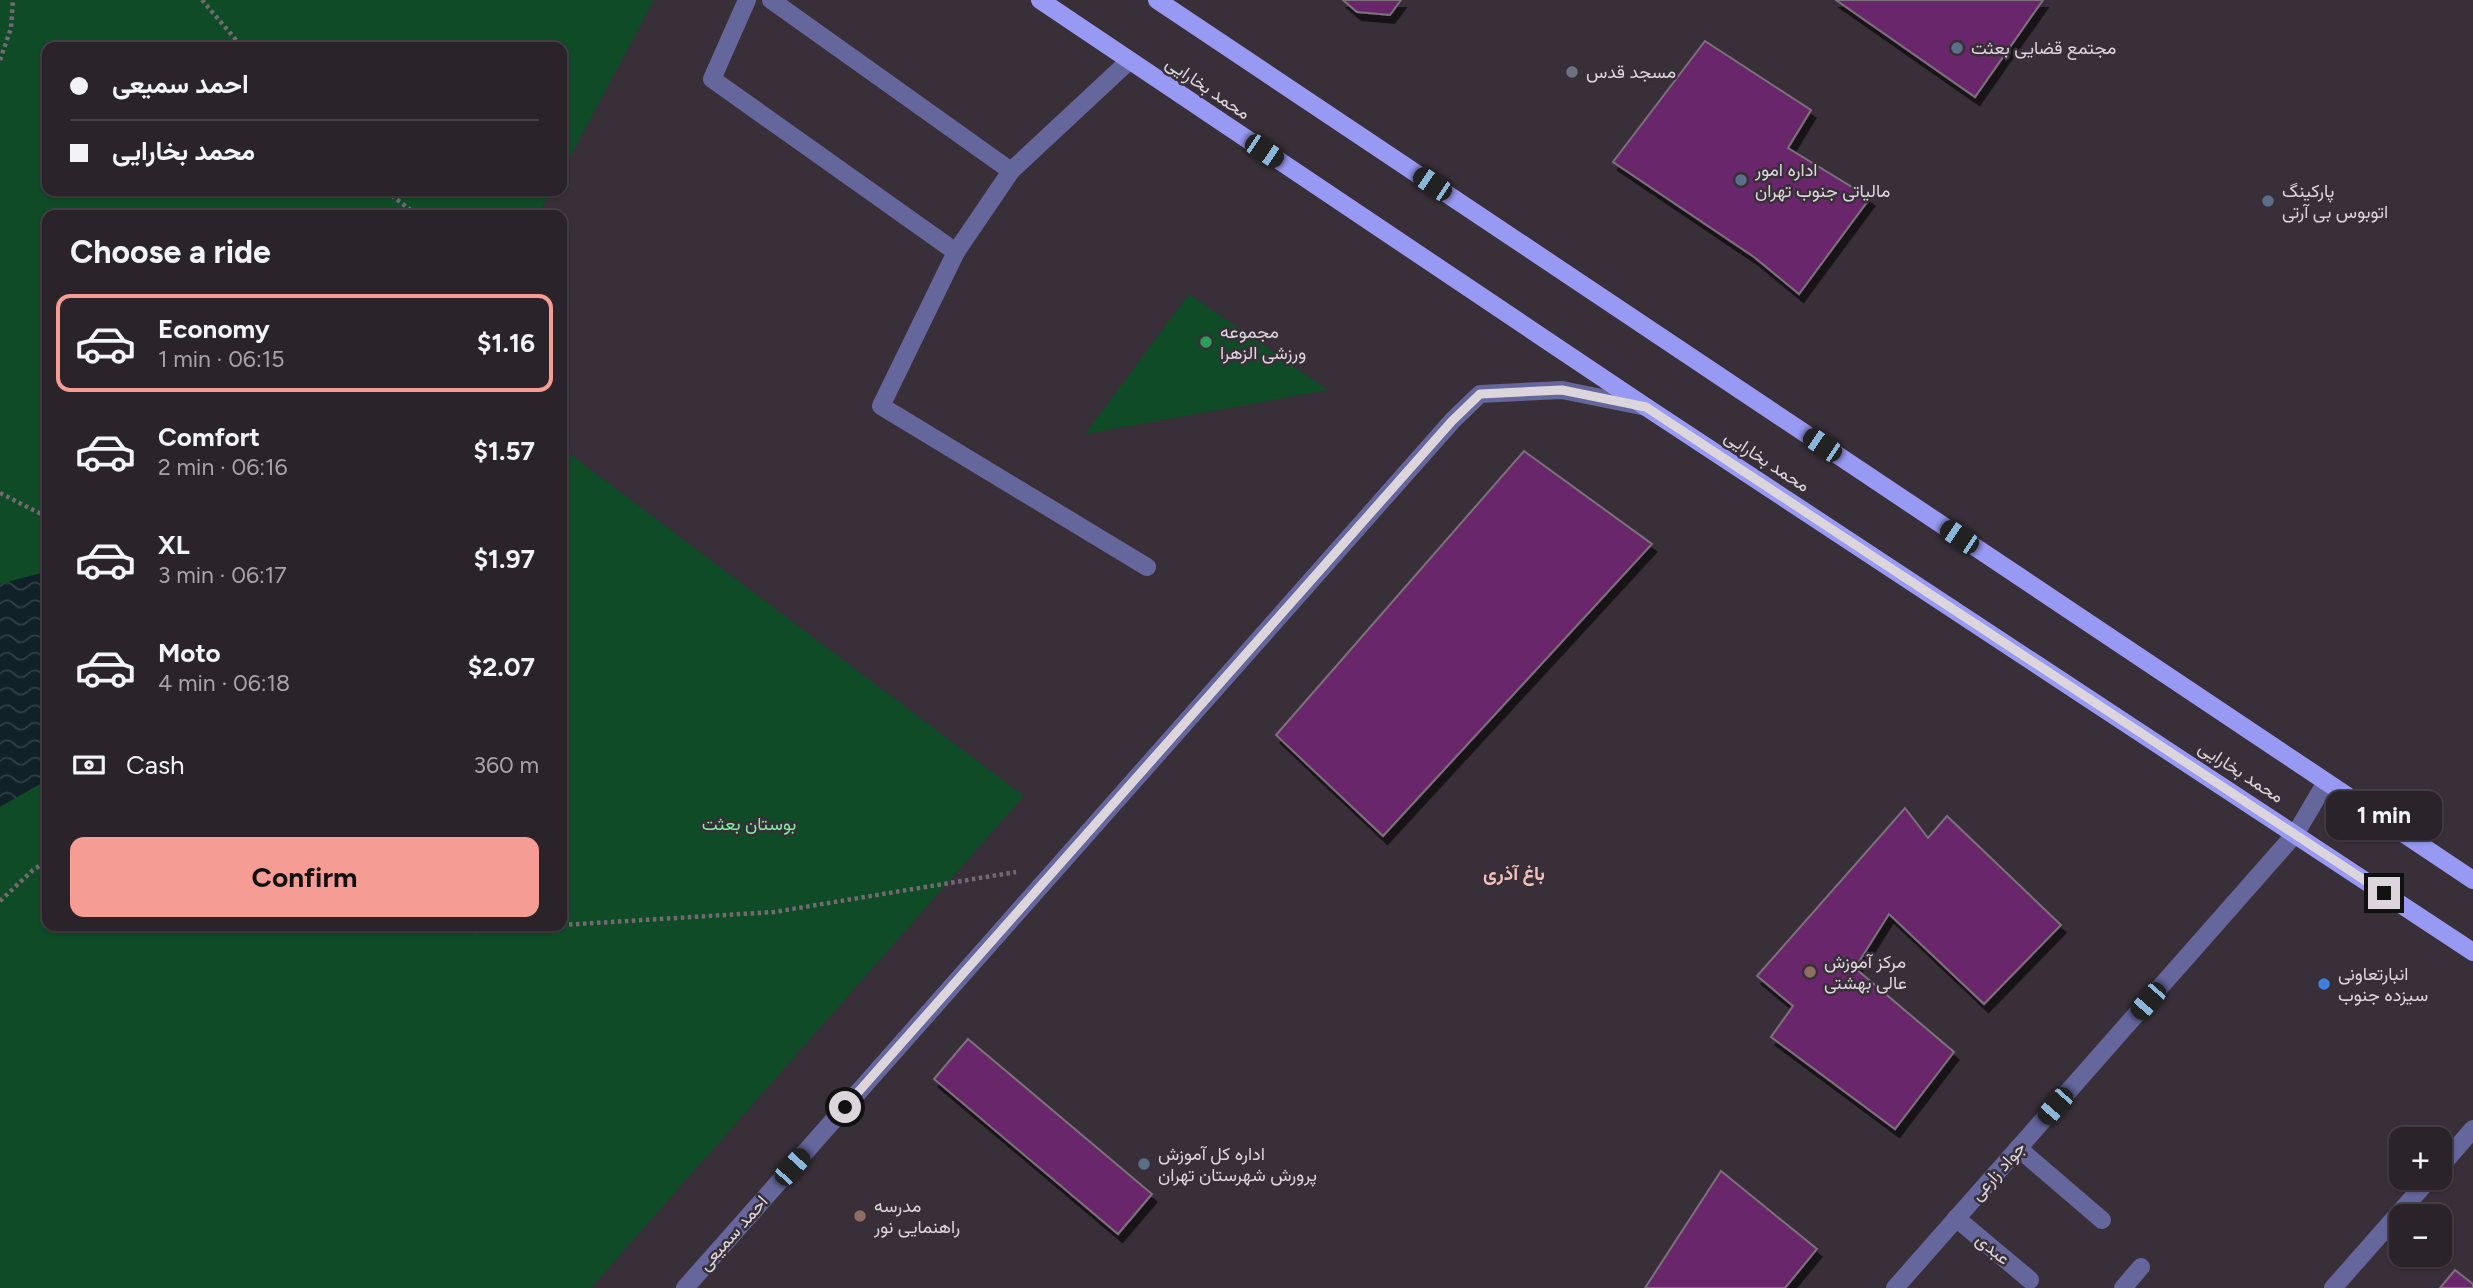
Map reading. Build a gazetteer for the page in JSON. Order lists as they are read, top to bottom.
{
  "streets": {
    "main road": ["محمد بخارایی"],
    "street": ["جواد زارعی", "احمد سمیعی", "عبدی"]
  },
  "crossings": [
    ["محمد بخارایی", "جواد زارعی"],
    ["محمد بخارایی", "احمد سمیعی"],
    ["جواد زارعی", "عبدی"]
  ],
  "districts": ["باغ آذری"],
  "parks": ["بوستان بعثت"],
  "places": [
    "مجتمع قضایی بعثت",
    "مسجد قدس",
    "اداره امور مالیاتی جنوب تهران",
    "پارکینگ اتوبوس بی آرتی",
    "مجموعه ورزشی الزهرا",
    "مرکز آموزش عالی بهشتی",
    "انبارتعاونی سیزده جنوب",
    "اداره کل آموزش پرورش شهرستان تهران",
    "مدرسه راهنمایی نور"
  ],
  "page": {
    "banner": ["احمد سمیعی", "محمد بخارایی"],
    "heading": "Choose a ride",
    "list": [
      {
        "name": "Economy",
        "note": "1 min · 06:15",
        "value": "$1.16"
      },
      {
        "name": "Comfort",
        "note": "2 min · 06:16",
        "value": "$1.57"
      },
      {
        "name": "XL",
        "note": "3 min · 06:17",
        "value": "$1.97"
      },
      {
        "name": "Moto",
        "note": "4 min · 06:18",
        "value": "$2.07"
      }
    ],
    "pay": ["Cash", "360 m"],
    "bubble": "1 min",
    "buttons": "Confirm",
    "map_buttons": ["+", "−"]
  }
}
